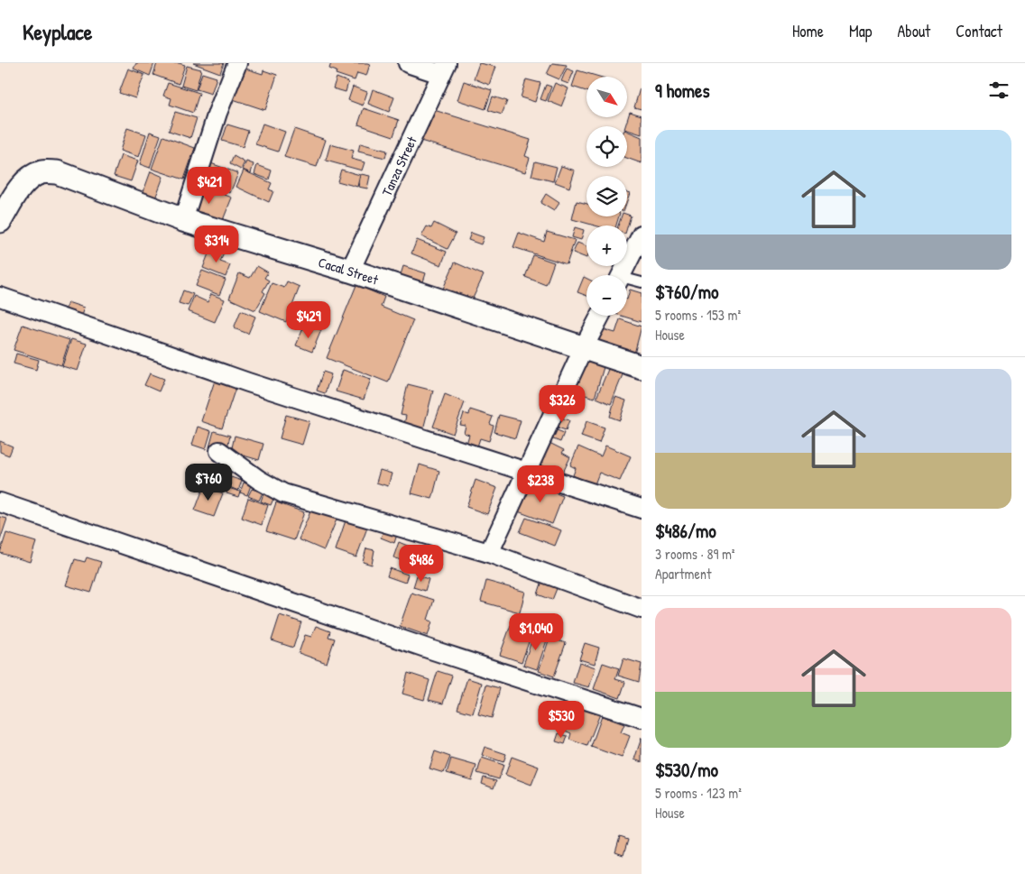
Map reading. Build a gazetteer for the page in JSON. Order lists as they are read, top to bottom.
{
  "streets": {
    "street": ["Tanza Street", "Cacal Street"]
  },
  "crossings": [
    ["Tanza Street", "Cacal Street"]
  ],
  "north": "bottom right",
  "page": {
    "header": "Keyplace",
    "nav": [
      "Home",
      "Map",
      "About",
      "Contact"
    ],
    "heading": "9 homes",
    "map_buttons": ["+", "−"],
    "list": [
      {
        "name": "$760/mo",
        "note": "5 rooms · 153 m² · House"
      },
      {
        "name": "$486/mo",
        "note": "3 rooms · 89 m² · Apartment"
      },
      {
        "name": "$530/mo",
        "note": "5 rooms · 123 m² · House"
      }
    ],
    "price": [
      "$421",
      "$314",
      "$429",
      "$326",
      "$760",
      "$238",
      "$486",
      "$1,040",
      "$530"
    ]
  }
}
